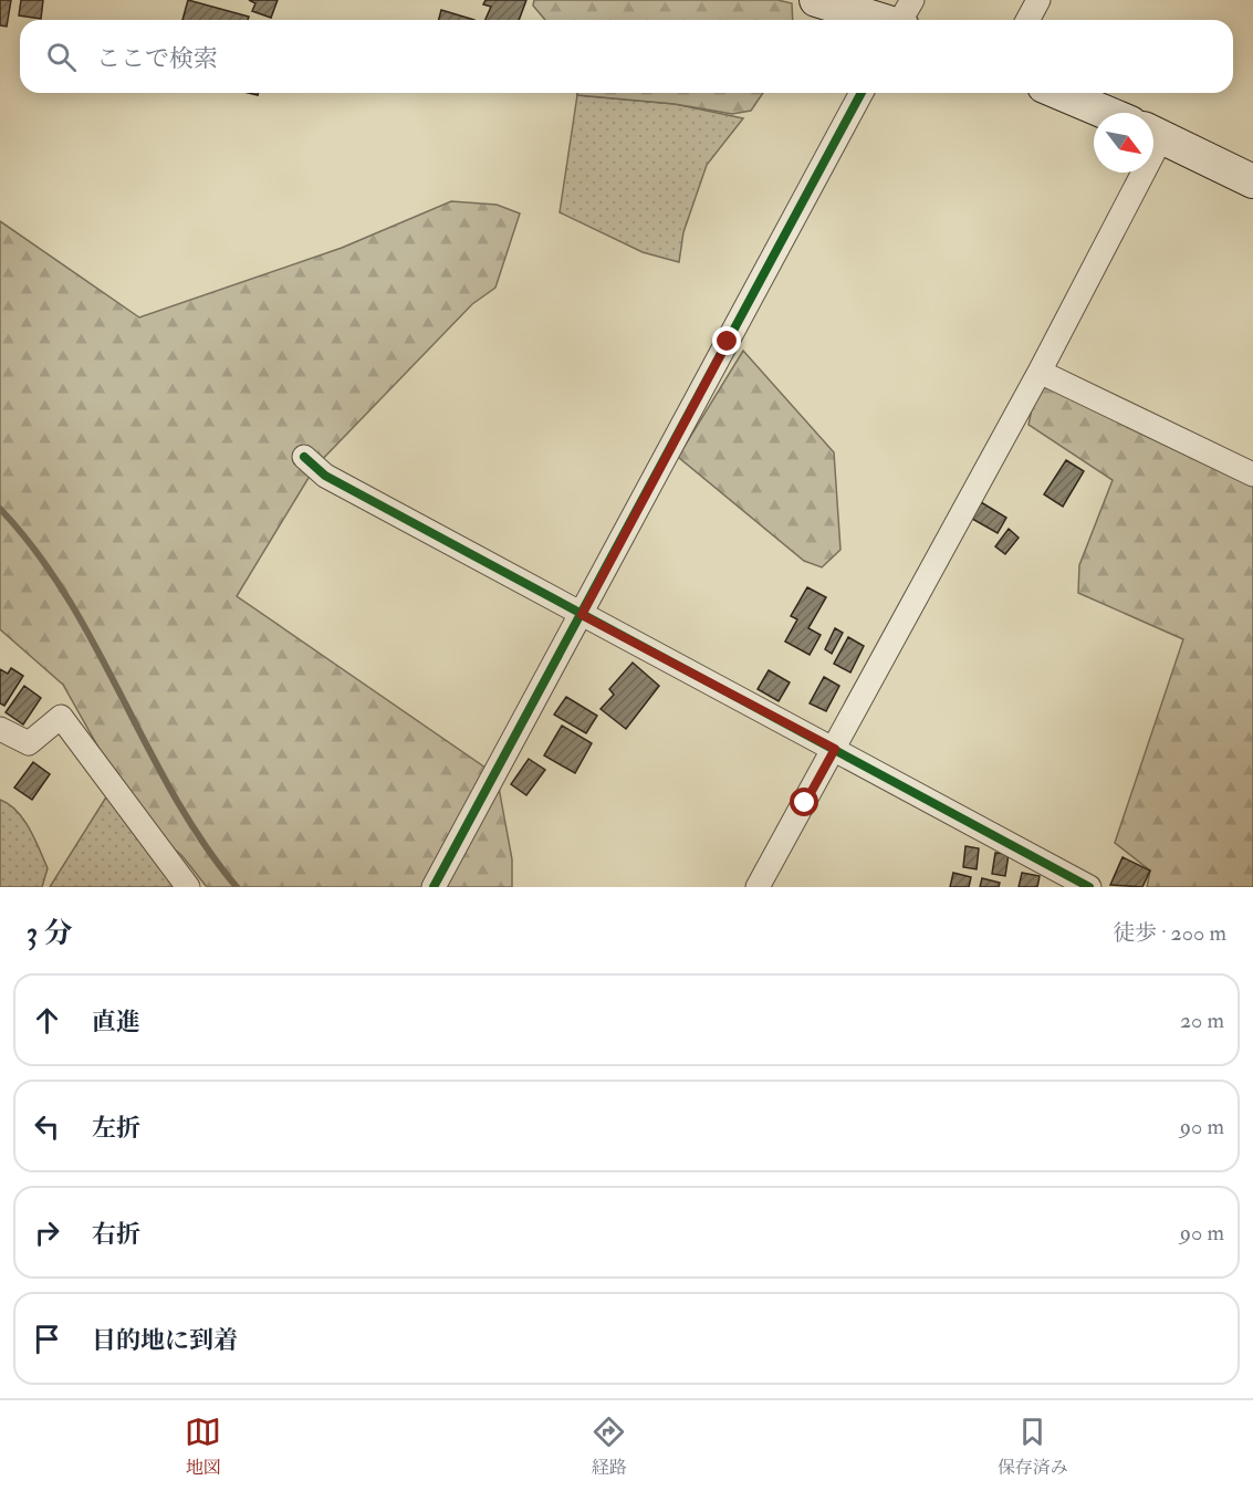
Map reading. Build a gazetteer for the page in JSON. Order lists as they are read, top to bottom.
{
  "north": "bottom right",
  "page": {
    "search": "ここで検索",
    "heading": ["3 分", "徒歩 · 200 m"],
    "list": [
      ["直進", "20 m"],
      ["左折", "90 m"],
      ["右折", "90 m"],
      "目的地に到着"
    ],
    "nav": ["地図", "経路", "保存済み"]
  }
}
